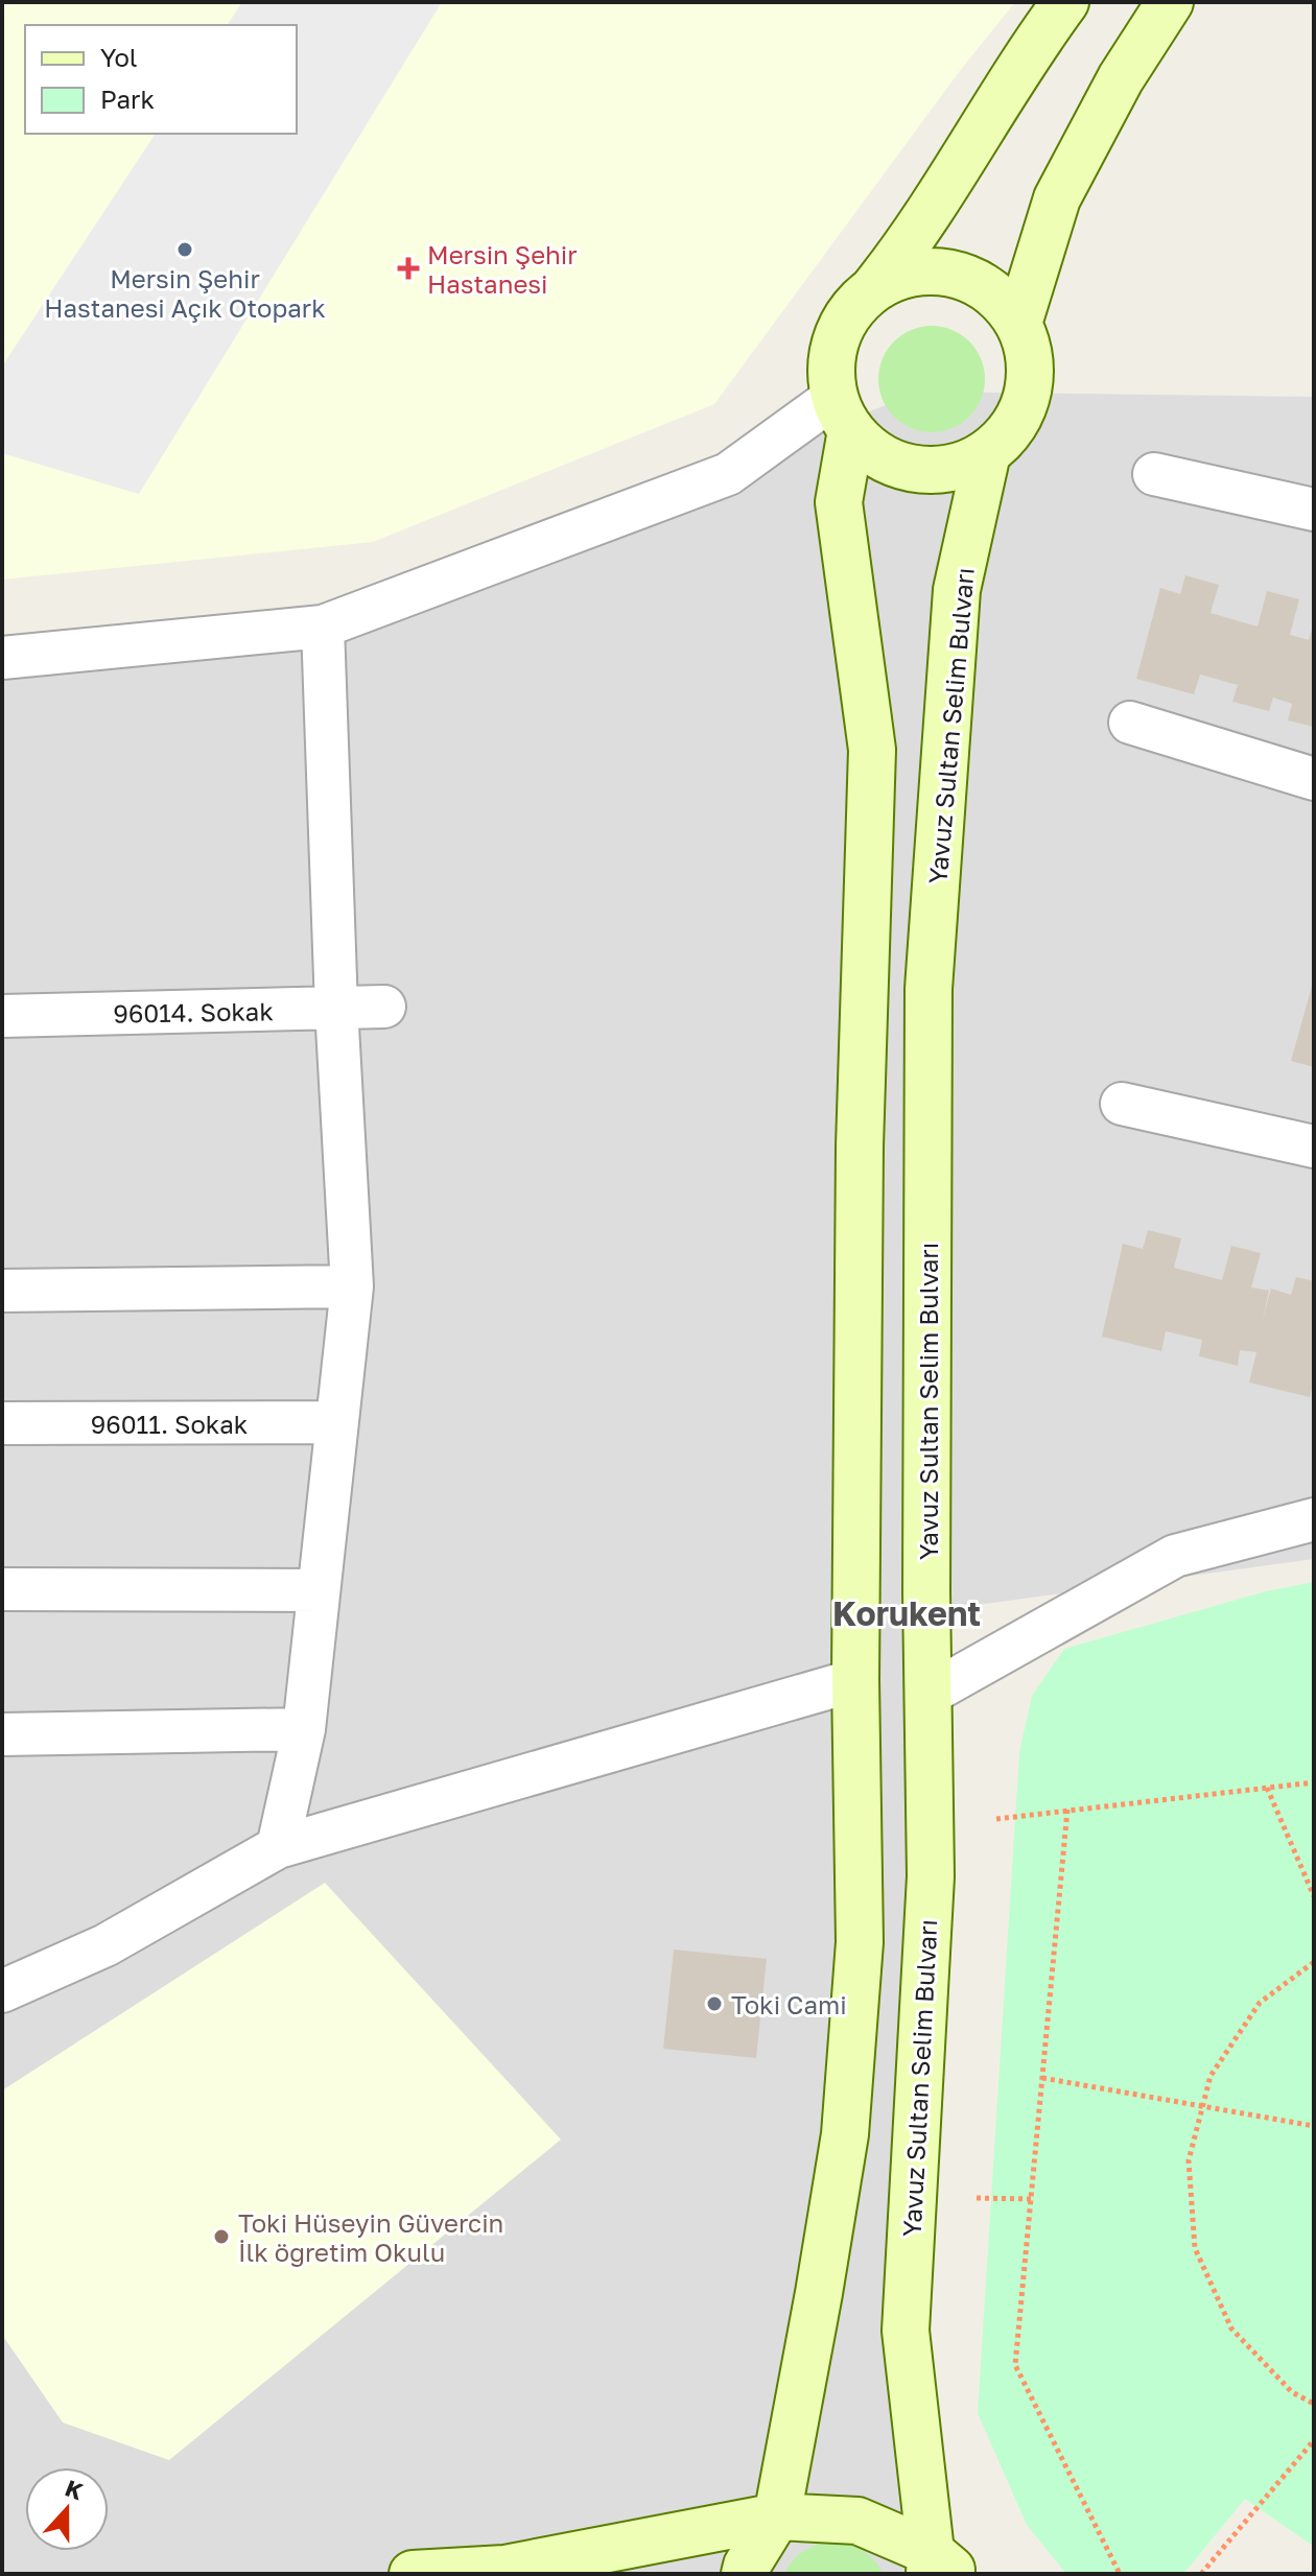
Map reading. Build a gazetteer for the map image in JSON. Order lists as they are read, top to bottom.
{
  "streets": {
    "street": ["Yavuz Sultan Selim Bulvarı", "96014. Sokak", "96011. Sokak"]
  },
  "districts": ["Korukent"],
  "places": {
    "other": ["Mersin Şehir Hastanesi Açık Otopark", "Toki Cami", "Toki Hüseyin Güvercin İlk öğretim Okulu"],
    "health": ["Mersin Şehir Hastanesi"]
  },
  "legend": ["Yol", "Park"],
  "north": "top"
}
